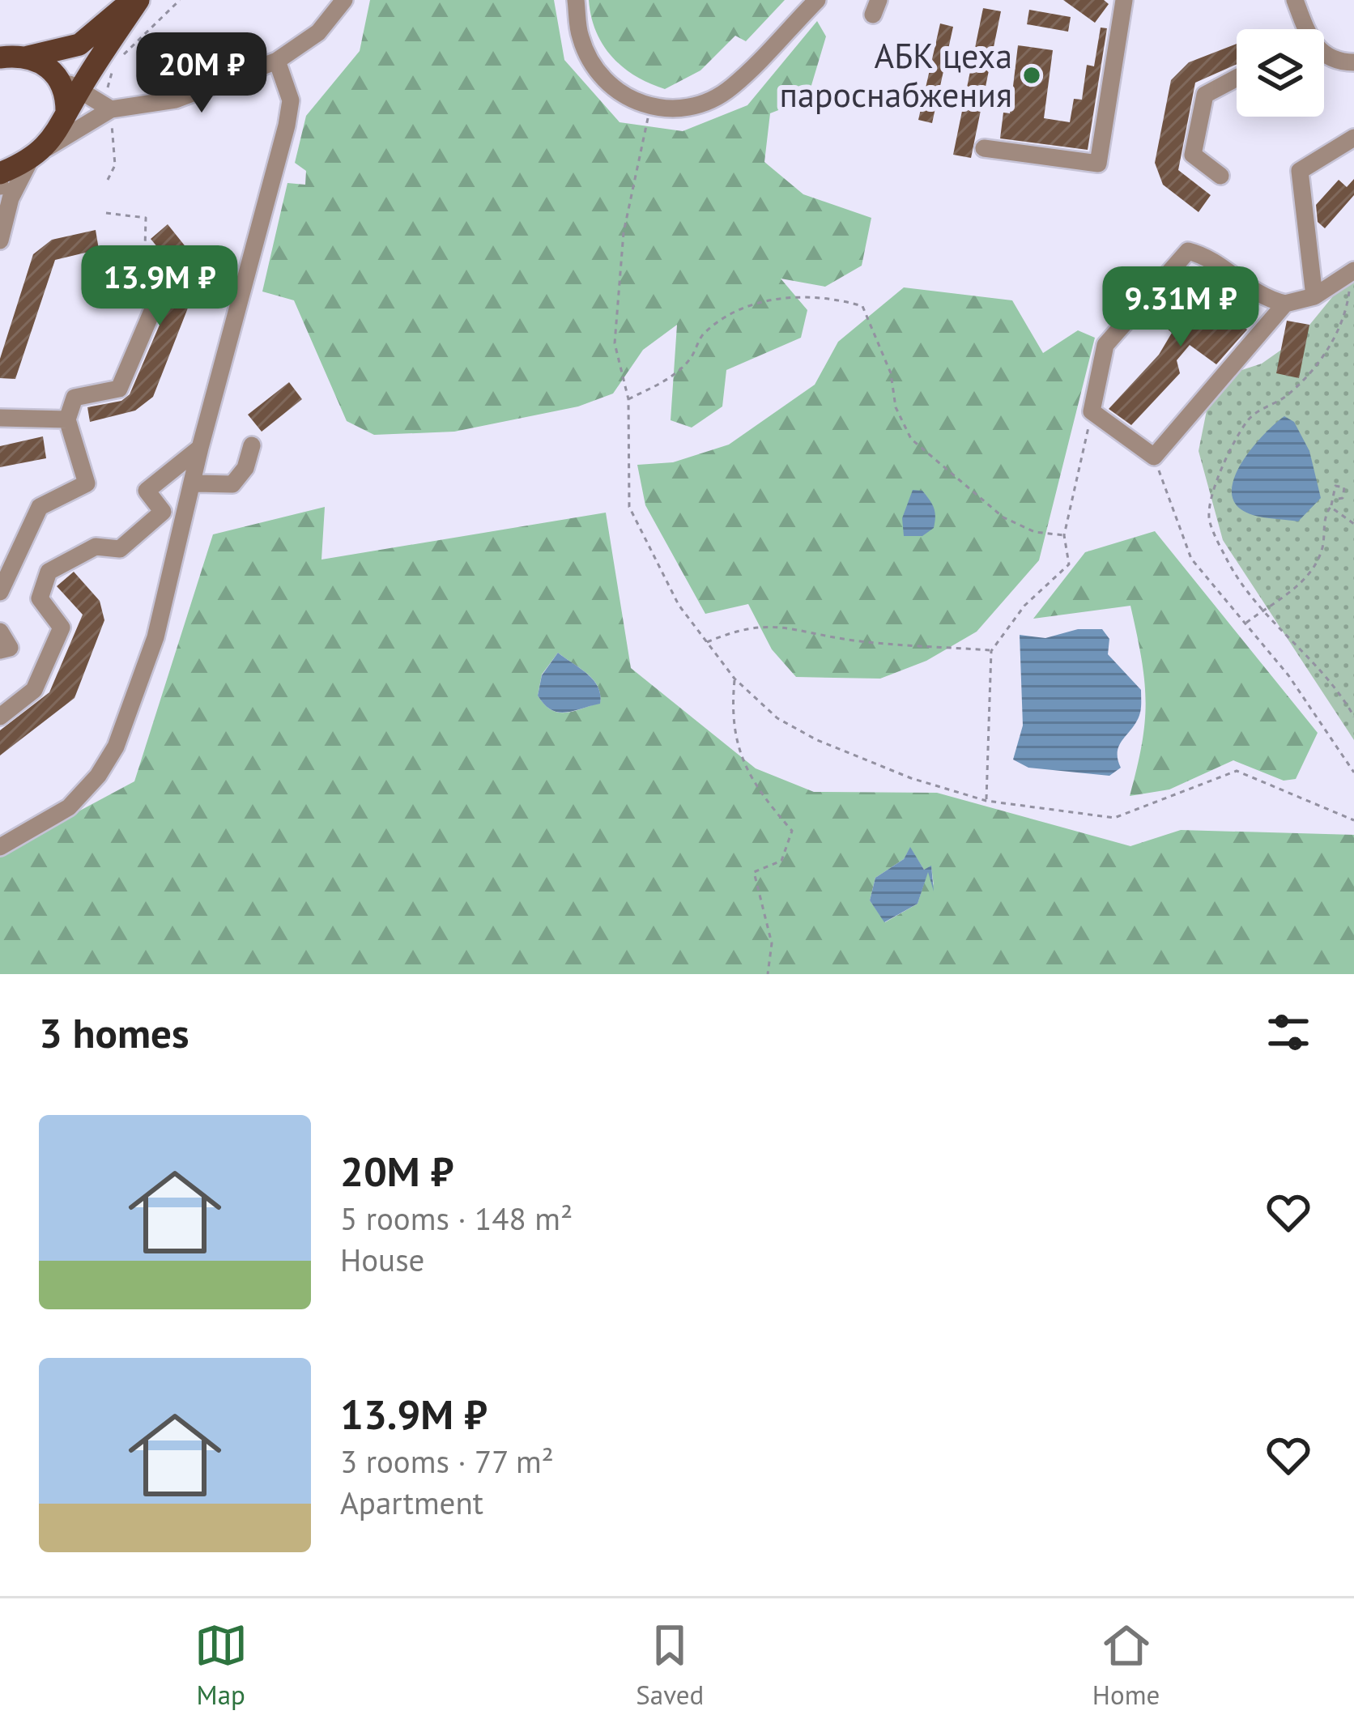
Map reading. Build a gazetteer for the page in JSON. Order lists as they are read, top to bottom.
{
  "places": ["АБК цеха пароснабжения"],
  "page": {
    "price": ["20M ₽", "13.9M ₽", "9.31M ₽"],
    "heading": "3 homes",
    "list": [
      {
        "name": "20M ₽",
        "note": "5 rooms · 148 m² · House"
      },
      {
        "name": "13.9M ₽",
        "note": "3 rooms · 77 m² · Apartment"
      }
    ],
    "tabs": ["Map", "Saved", "Home"]
  }
}
